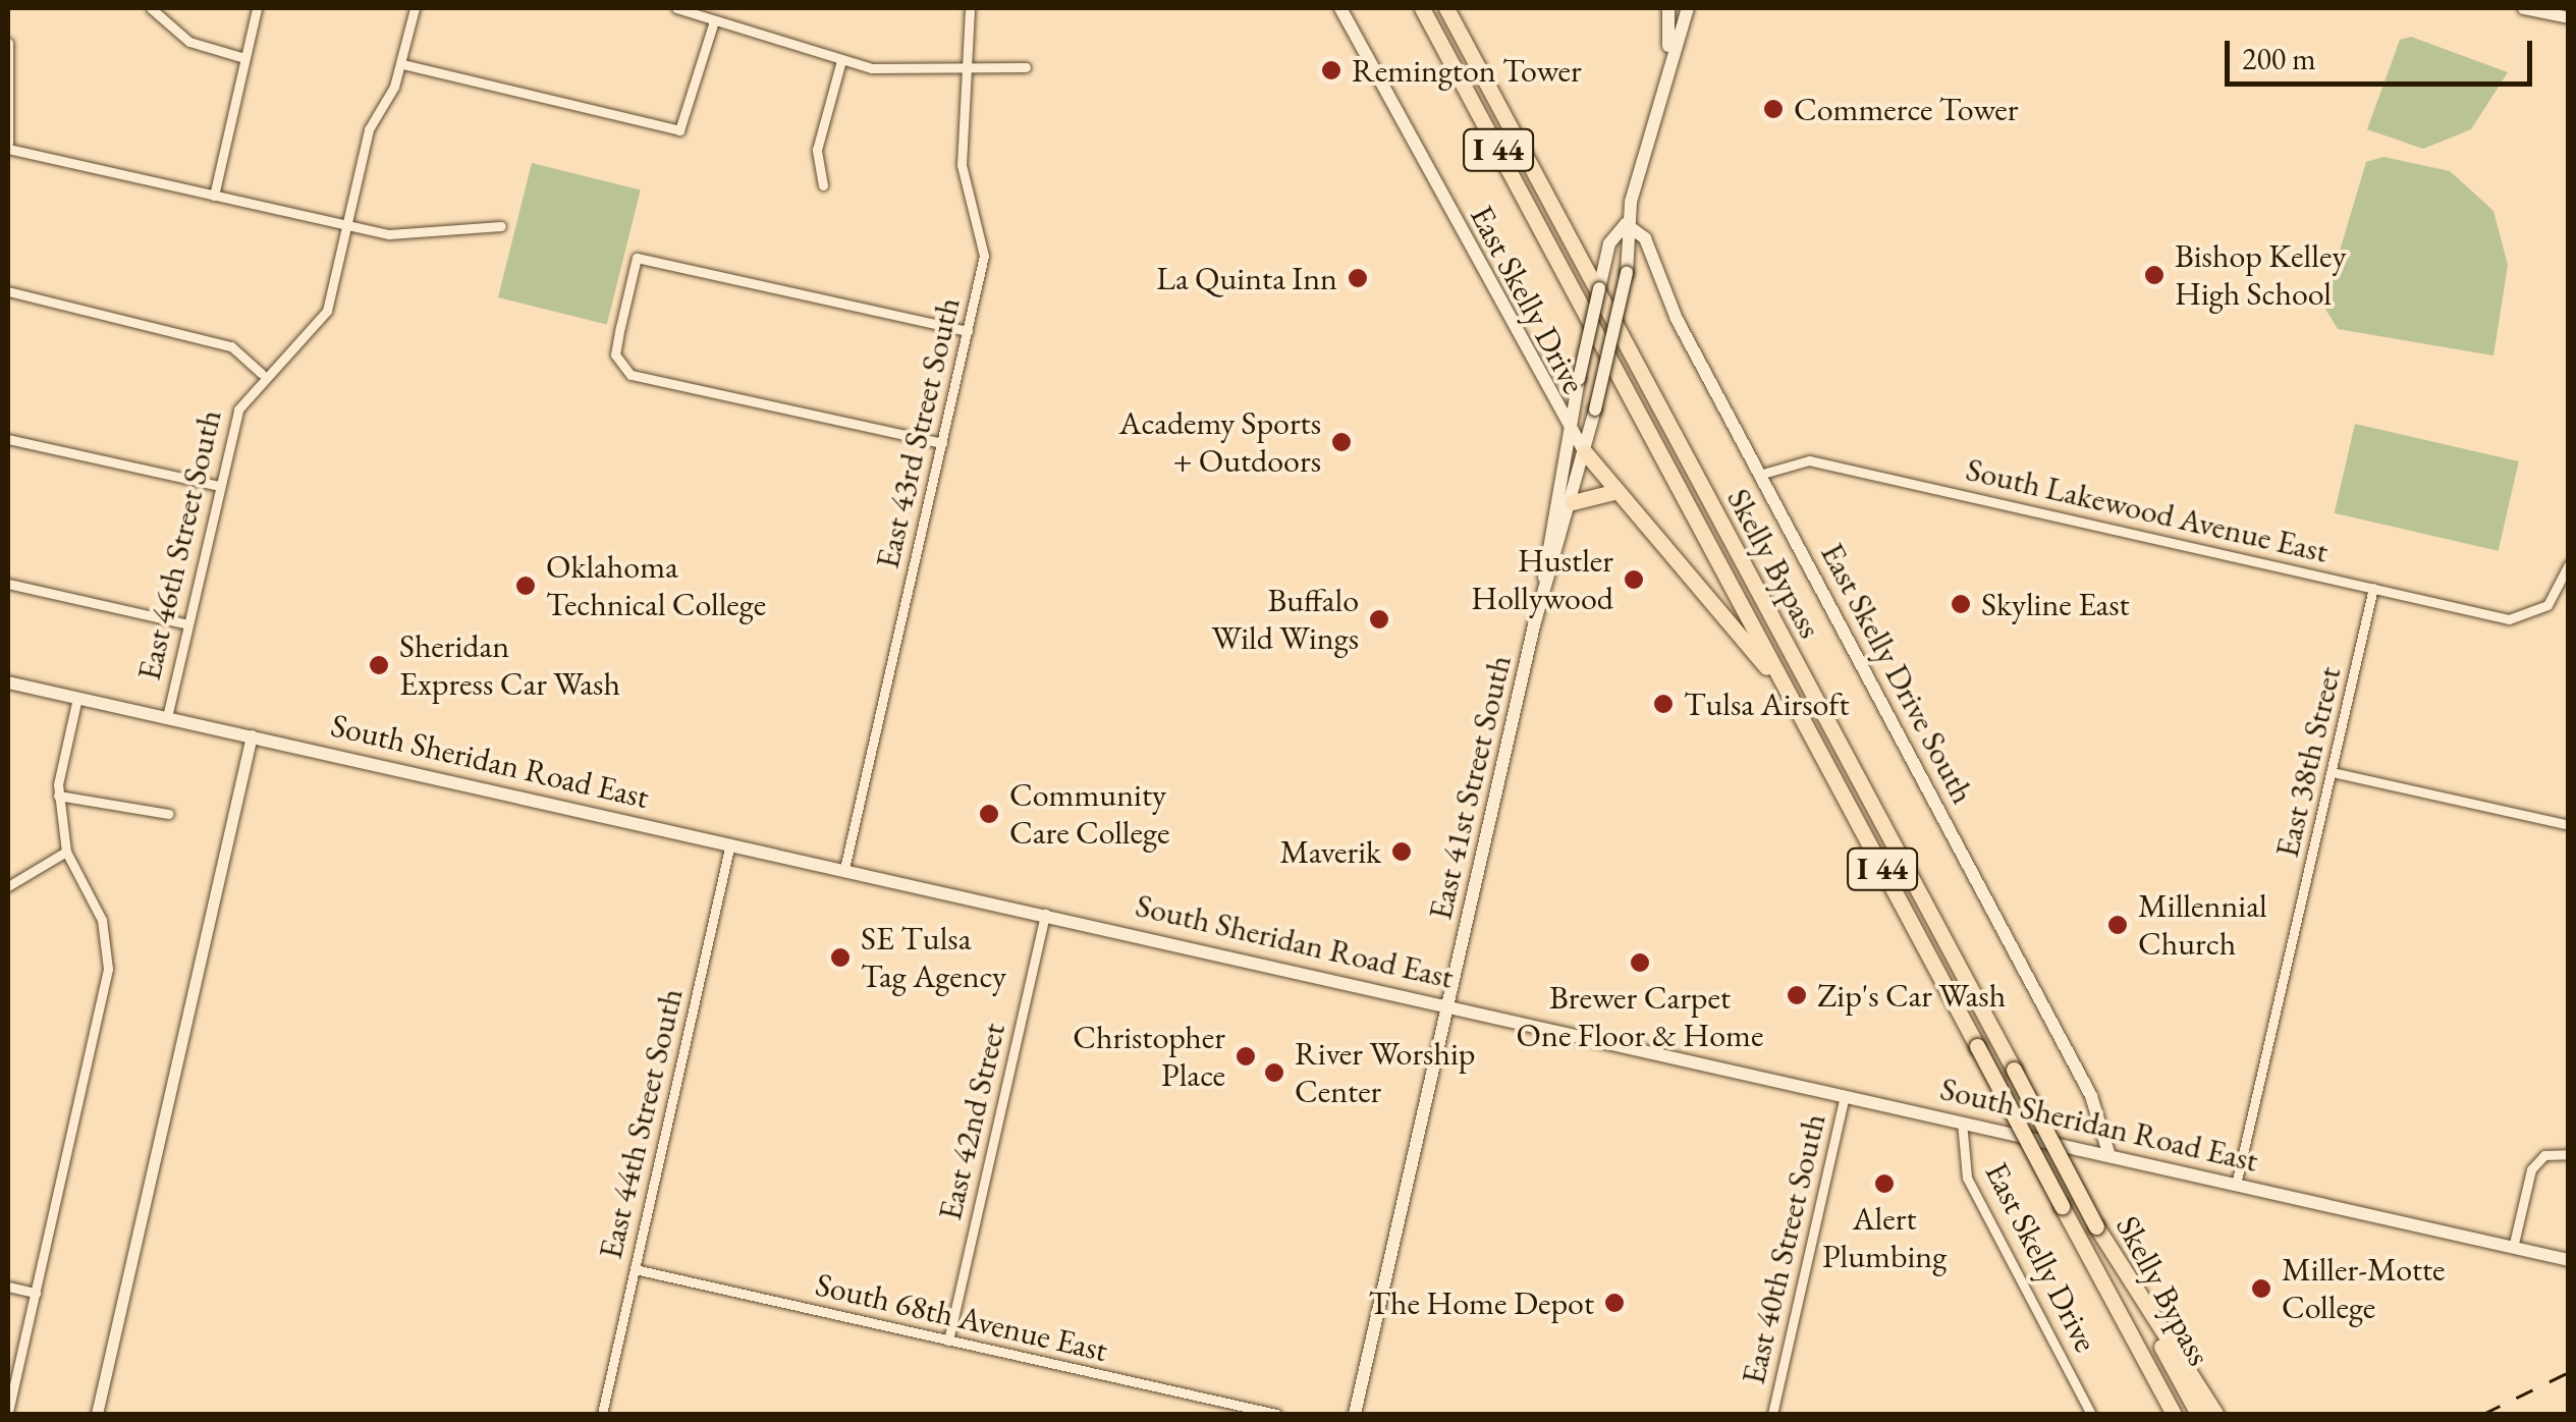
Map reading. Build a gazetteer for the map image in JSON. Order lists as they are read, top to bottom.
{
  "streets": {
    "highway": ["I 44", "Skelly Bypass"],
    "main road": [
      "East Skelly Drive",
      "East Skelly Drive South",
      "South Sheridan Road East",
      "East 41st Street South"
    ],
    "street": [
      "East 43rd Street South",
      "South Lakewood Avenue East",
      "East 46th Street South",
      "East 38th Street",
      "East 42nd Street",
      "East 44th Street South",
      "East 40th Street South",
      "South 68th Avenue East"
    ]
  },
  "crossings": [
    ["East Skelly Drive", "South Sheridan Road East"],
    ["East Skelly Drive", "East 41st Street South"],
    ["East 43rd Street South", "South Sheridan Road East"],
    ["South Lakewood Avenue East", "East Skelly Drive South"],
    ["South Lakewood Avenue East", "East 38th Street"],
    ["East 46th Street South", "South Sheridan Road East"],
    ["East Skelly Drive South", "South Sheridan Road East"],
    ["East Skelly Drive South", "East 41st Street South"],
    ["South Sheridan Road East", "East 38th Street"],
    ["South Sheridan Road East", "East 41st Street South"],
    ["South Sheridan Road East", "East 42nd Street"],
    ["South Sheridan Road East", "East 44th Street South"],
    ["South Sheridan Road East", "East 40th Street South"],
    ["East 42nd Street", "South 68th Avenue East"],
    ["East 44th Street South", "South 68th Avenue East"]
  ],
  "places": [
    "Remington Tower",
    "Commerce Tower",
    "Bishop Kelley High School",
    "La Quinta Inn",
    "Academy Sports + Outdoors",
    "Hustler Hollywood",
    "Oklahoma Technical College",
    "Skyline East",
    "Buffalo Wild Wings",
    "Sheridan Express Car Wash",
    "Tulsa Airsoft",
    "Community Care College",
    "Maverik",
    "Millennial Church",
    "SE Tulsa Tag Agency",
    "Brewer Carpet One Floor & Home",
    "Zip's Car Wash",
    "Christopher Place",
    "River Worship Center",
    "Alert Plumbing",
    "Miller-Motte College",
    "The Home Depot"
  ],
  "scale_bar": "200 m"
}
